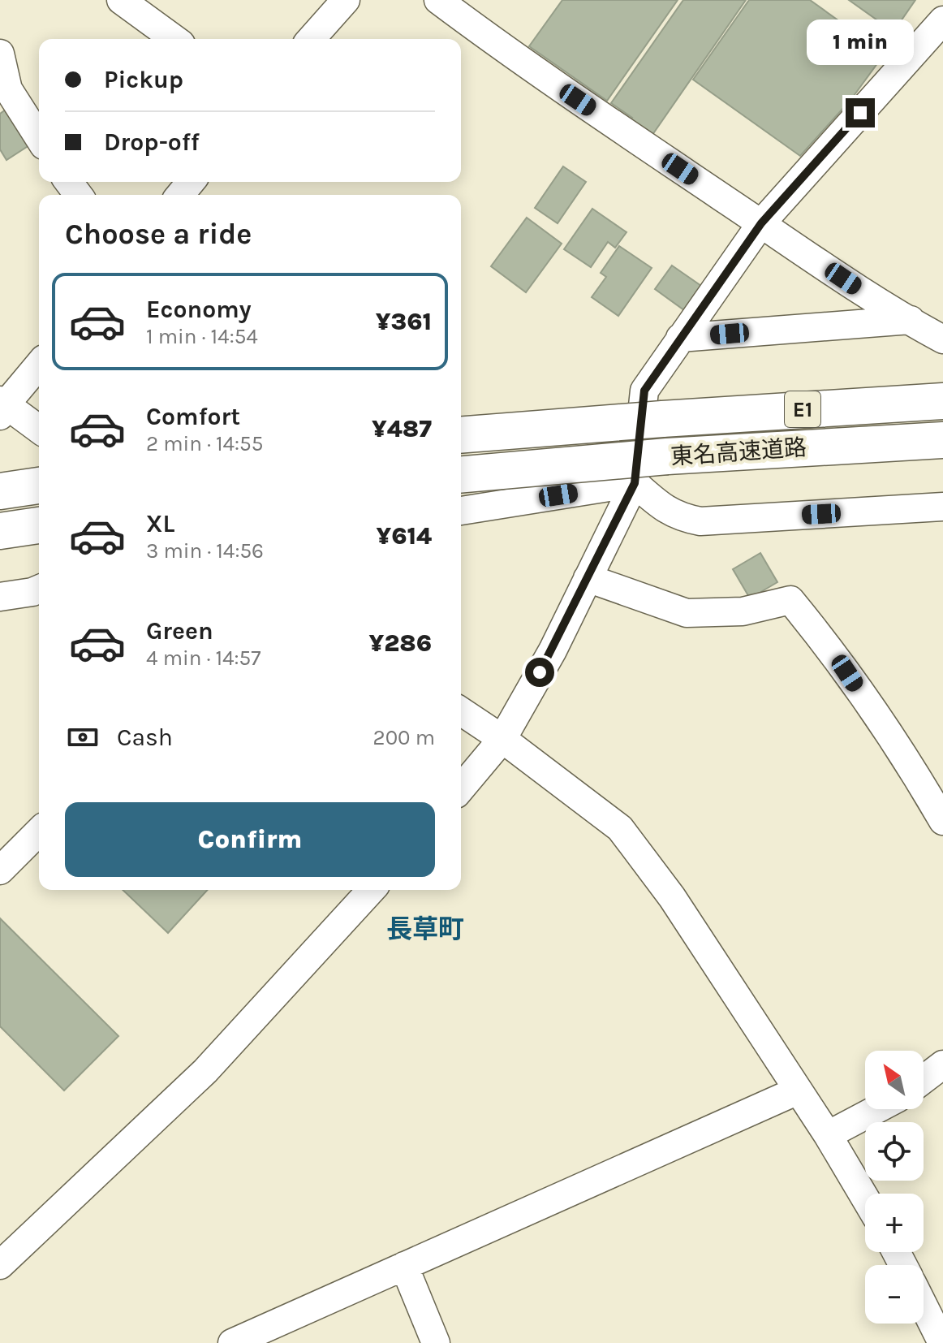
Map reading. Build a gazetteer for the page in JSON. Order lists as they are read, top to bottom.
{
  "streets": {
    "highway": ["E1", "東名高速道路"]
  },
  "districts": ["長草町"],
  "north": "top left",
  "page": {
    "bubble": "1 min",
    "banner": ["Pickup", "Drop-off"],
    "heading": "Choose a ride",
    "list": [
      {
        "name": "Economy",
        "note": "1 min · 14:54",
        "value": "¥361"
      },
      {
        "name": "Comfort",
        "note": "2 min · 14:55",
        "value": "¥487"
      },
      {
        "name": "XL",
        "note": "3 min · 14:56",
        "value": "¥614"
      },
      {
        "name": "Green",
        "note": "4 min · 14:57",
        "value": "¥286"
      }
    ],
    "pay": ["Cash", "200 m"],
    "buttons": "Confirm",
    "map_buttons": ["+", "−"]
  }
}
